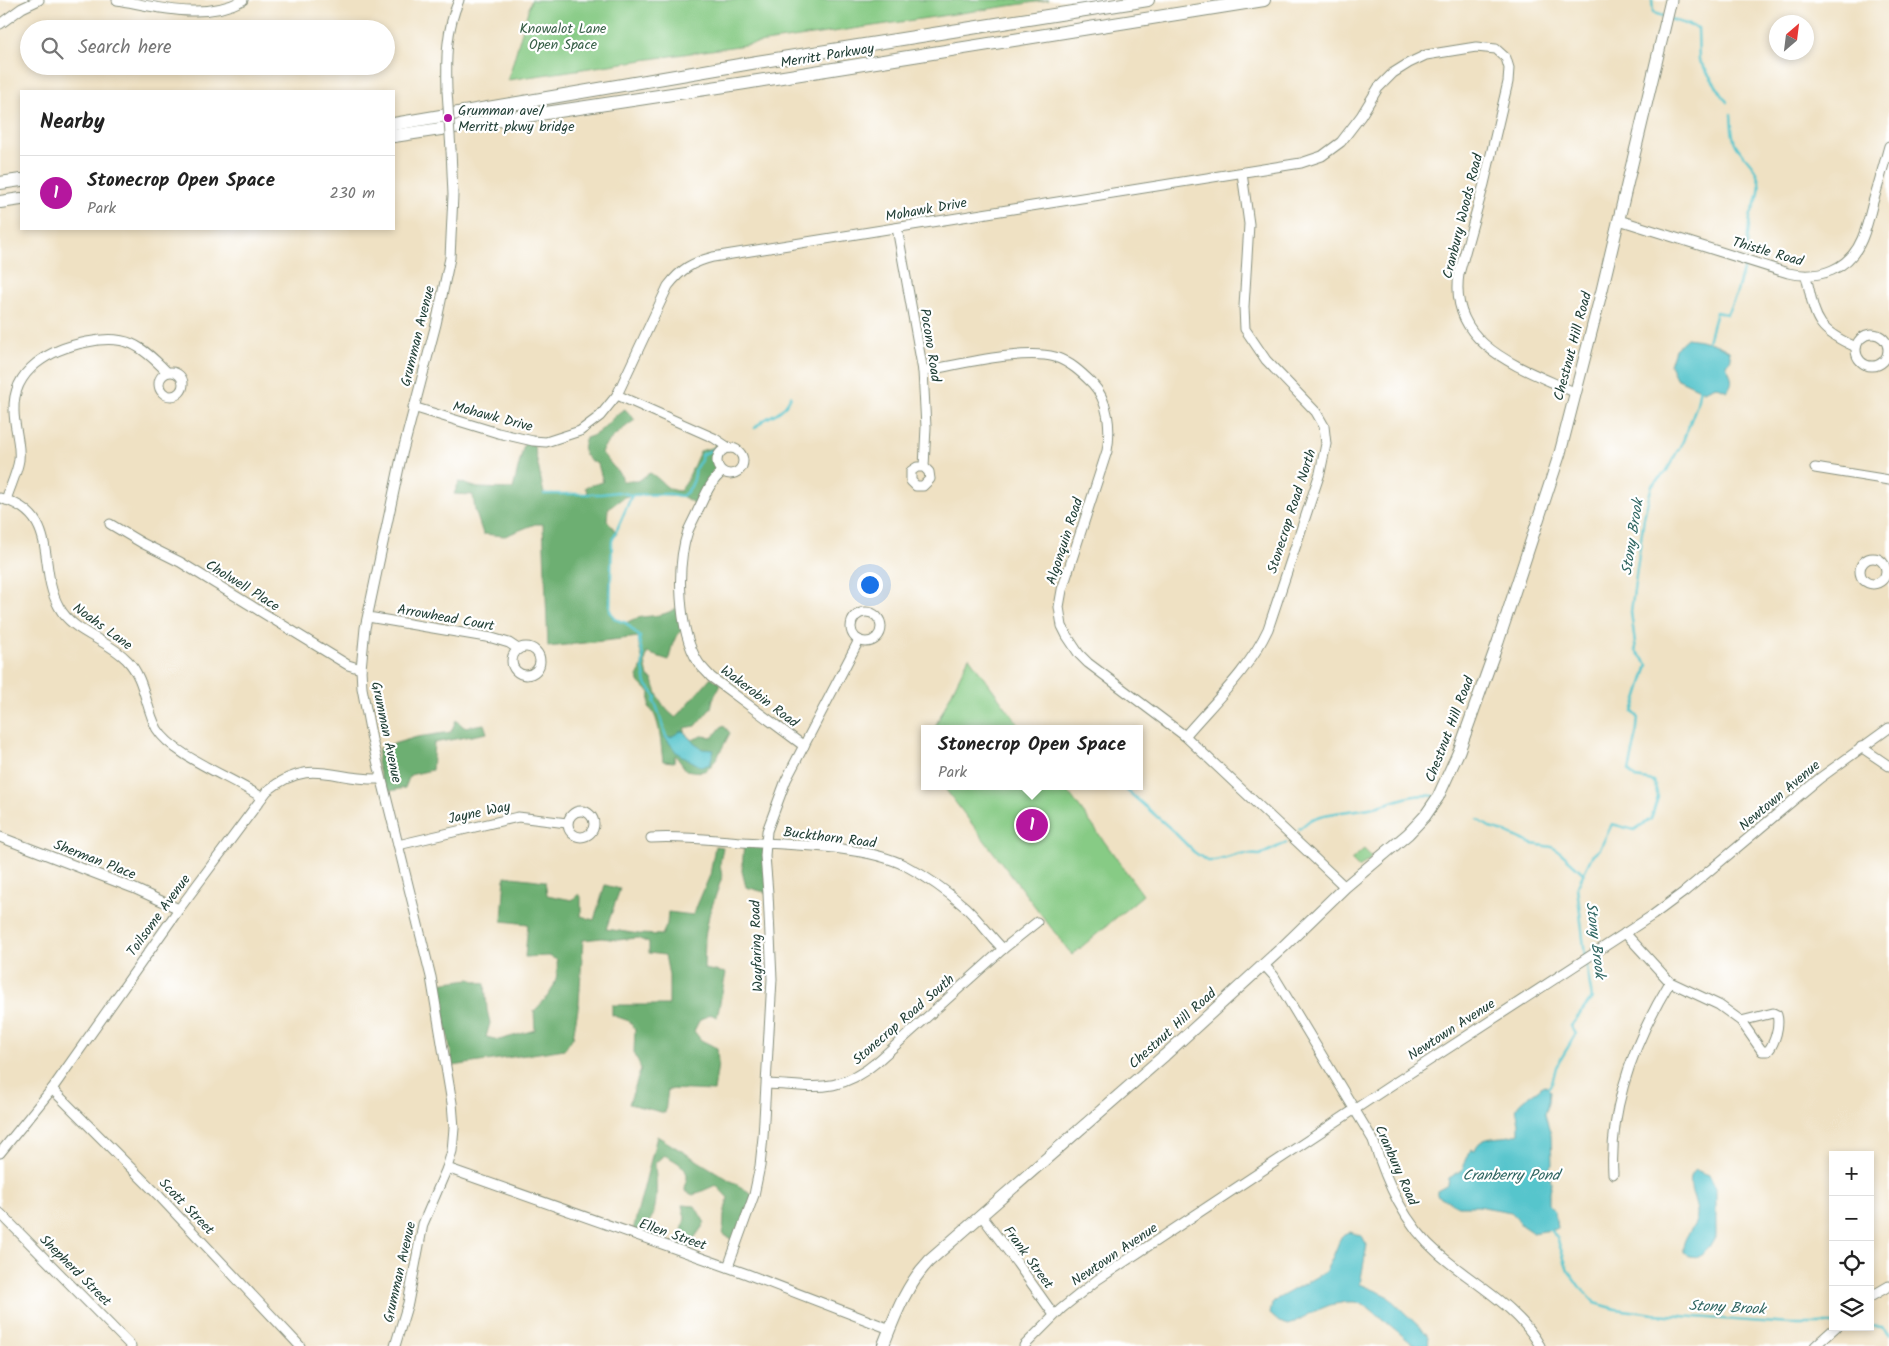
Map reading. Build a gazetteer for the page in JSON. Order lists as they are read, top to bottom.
{
  "streets": {
    "highway": ["Merritt Parkway"],
    "main road": ["Chestnut Hill Road"],
    "street": [
      "Mohawk Drive",
      "Cranbury Woods Road",
      "Thistle Road",
      "Grumman Avenue",
      "Pocono Road",
      "Stonecrop Road North",
      "Algonquin Road",
      "Cholwell Place",
      "Arrowhead Court",
      "Noahs Lane",
      "Wakerobin Road",
      "Newtown Avenue",
      "Jayne Way",
      "Buckthorn Road",
      "Sherman Place",
      "Toilsome Avenue",
      "Wayfaring Road",
      "Stonecrop Road South",
      "Cranbury Road",
      "Scott Street",
      "Ellen Street",
      "Frank Street",
      "Shepherd Street"
    ]
  },
  "crossings": [
    ["Mohawk Drive", "Cranbury Woods Road"],
    ["Mohawk Drive", "Grumman Avenue"],
    ["Mohawk Drive", "Pocono Road"],
    ["Mohawk Drive", "Stonecrop Road North"],
    ["Mohawk Drive", "Wakerobin Road"],
    ["Cranbury Woods Road", "Chestnut Hill Road"],
    ["Thistle Road", "Chestnut Hill Road"],
    ["Grumman Avenue", "Cholwell Place"],
    ["Grumman Avenue", "Arrowhead Court"],
    ["Grumman Avenue", "Jayne Way"],
    ["Grumman Avenue", "Toilsome Avenue"],
    ["Grumman Avenue", "Ellen Street"],
    ["Pocono Road", "Algonquin Road"],
    ["Chestnut Hill Road", "Algonquin Road"],
    ["Chestnut Hill Road", "Cranbury Road"],
    ["Chestnut Hill Road", "Ellen Street"],
    ["Chestnut Hill Road", "Frank Street"],
    ["Stonecrop Road North", "Algonquin Road"],
    ["Noahs Lane", "Toilsome Avenue"],
    ["Wakerobin Road", "Wayfaring Road"],
    ["Newtown Avenue", "Cranbury Road"],
    ["Newtown Avenue", "Frank Street"],
    ["Buckthorn Road", "Wayfaring Road"],
    ["Buckthorn Road", "Stonecrop Road South"],
    ["Sherman Place", "Toilsome Avenue"],
    ["Toilsome Avenue", "Scott Street"],
    ["Wayfaring Road", "Stonecrop Road South"],
    ["Wayfaring Road", "Ellen Street"]
  ],
  "water": ["Stony Brook", "Cranberry Pond"],
  "parks": ["Knowalot Lane Open Space"],
  "places": ["Grumman ave/ Merritt pkwy bridge"],
  "north": "top right",
  "page": {
    "search": "Search here",
    "heading": "Nearby",
    "list": [
      {
        "mark": "1",
        "name": "Stonecrop Open Space",
        "note": "Park",
        "value": "230 m"
      }
    ],
    "popup": ["Stonecrop Open Space", "Park"],
    "pins": "1",
    "map_buttons": ["+", "−"]
  }
}
